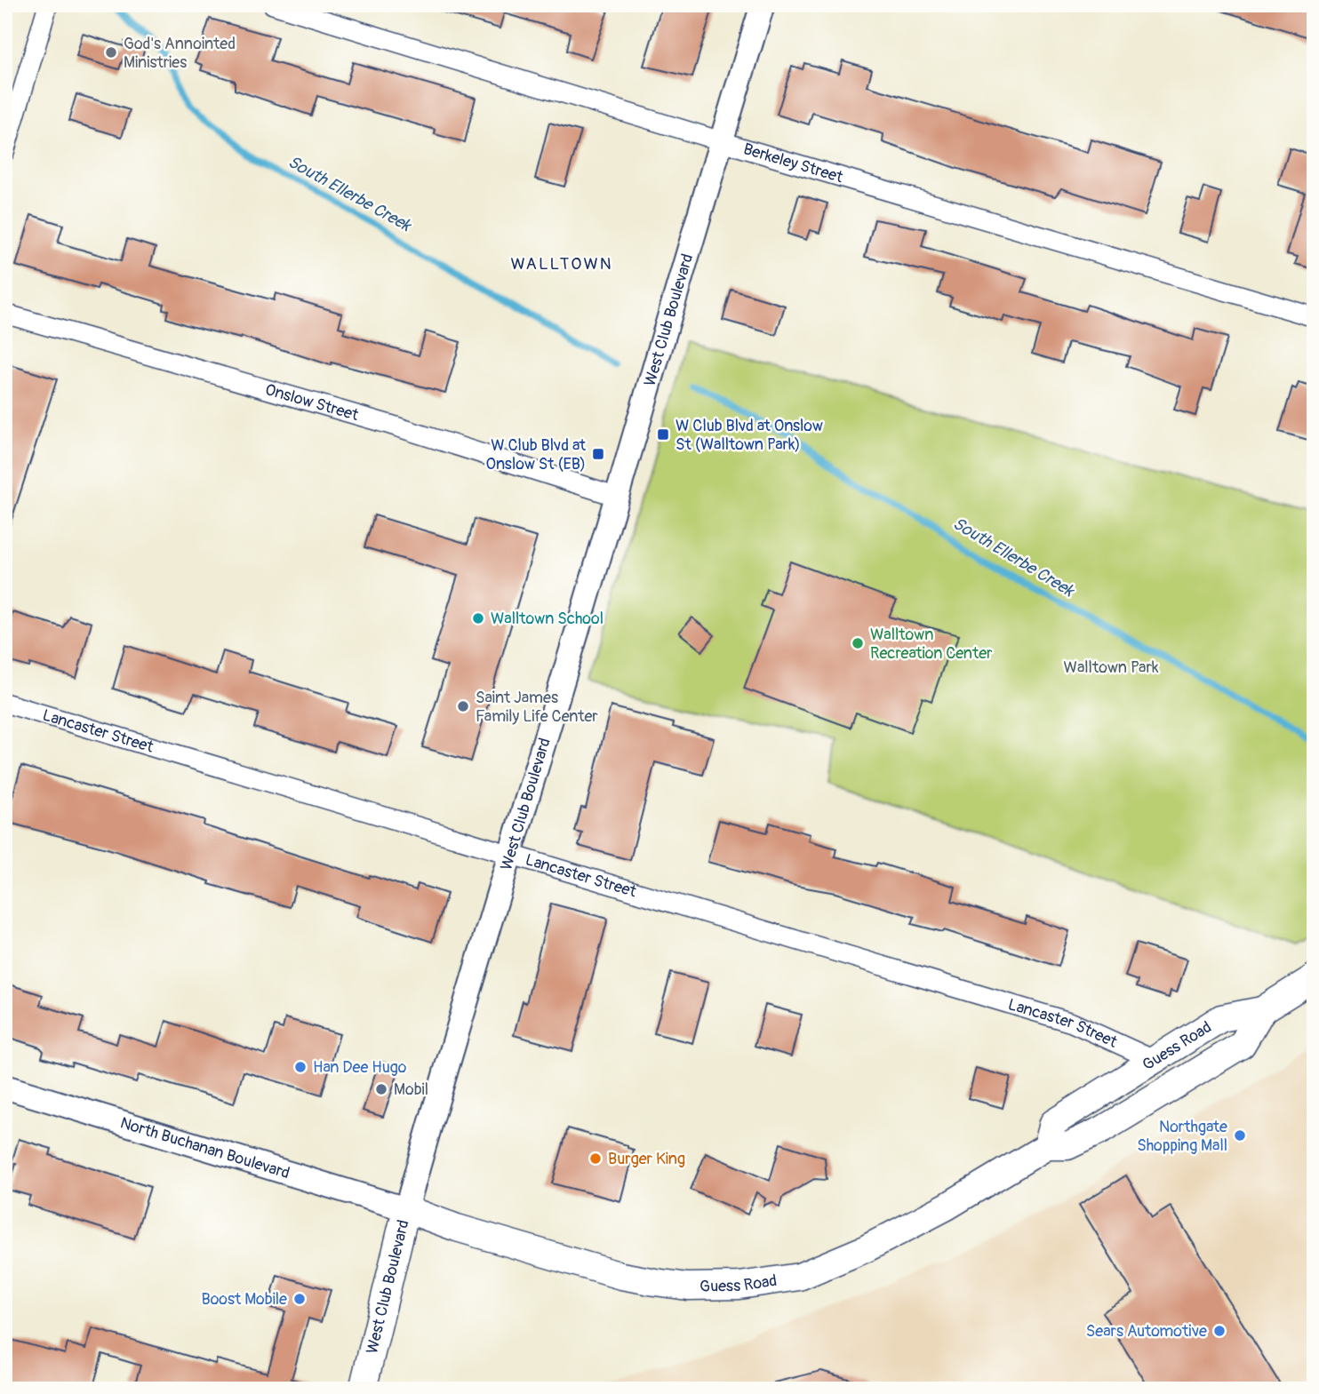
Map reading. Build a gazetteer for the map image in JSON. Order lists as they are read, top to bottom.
{
  "streets": {
    "main road": ["West Club Boulevard", "Guess Road"],
    "street": [
      "Berkeley Street",
      "Onslow Street",
      "Lancaster Street",
      "North Buchanan Boulevard"
    ]
  },
  "crossings": [
    ["Berkeley Street", "West Club Boulevard"],
    ["West Club Boulevard", "Onslow Street"],
    ["West Club Boulevard", "Lancaster Street"],
    ["West Club Boulevard", "Guess Road"],
    ["West Club Boulevard", "North Buchanan Boulevard"],
    ["Lancaster Street", "Guess Road"],
    ["Guess Road", "North Buchanan Boulevard"]
  ],
  "districts": ["WALLTOWN"],
  "water": ["South Ellerbe Creek"],
  "parks": ["Walltown Park"],
  "places": {
    "other": [
      "God's Annointed Ministries",
      "Walltown School",
      "Walltown Recreation Center",
      "Saint James Family Life Center",
      "Han Dee Hugo",
      "Mobil",
      "Northgate Shopping Mall",
      "Burger King",
      "Boost Mobile",
      "Sears Automotive"
    ],
    "transit": ["W Club Blvd at Onslow St (Walltown Park)", "W Club Blvd at Onslow St (EB)"]
  }
}
